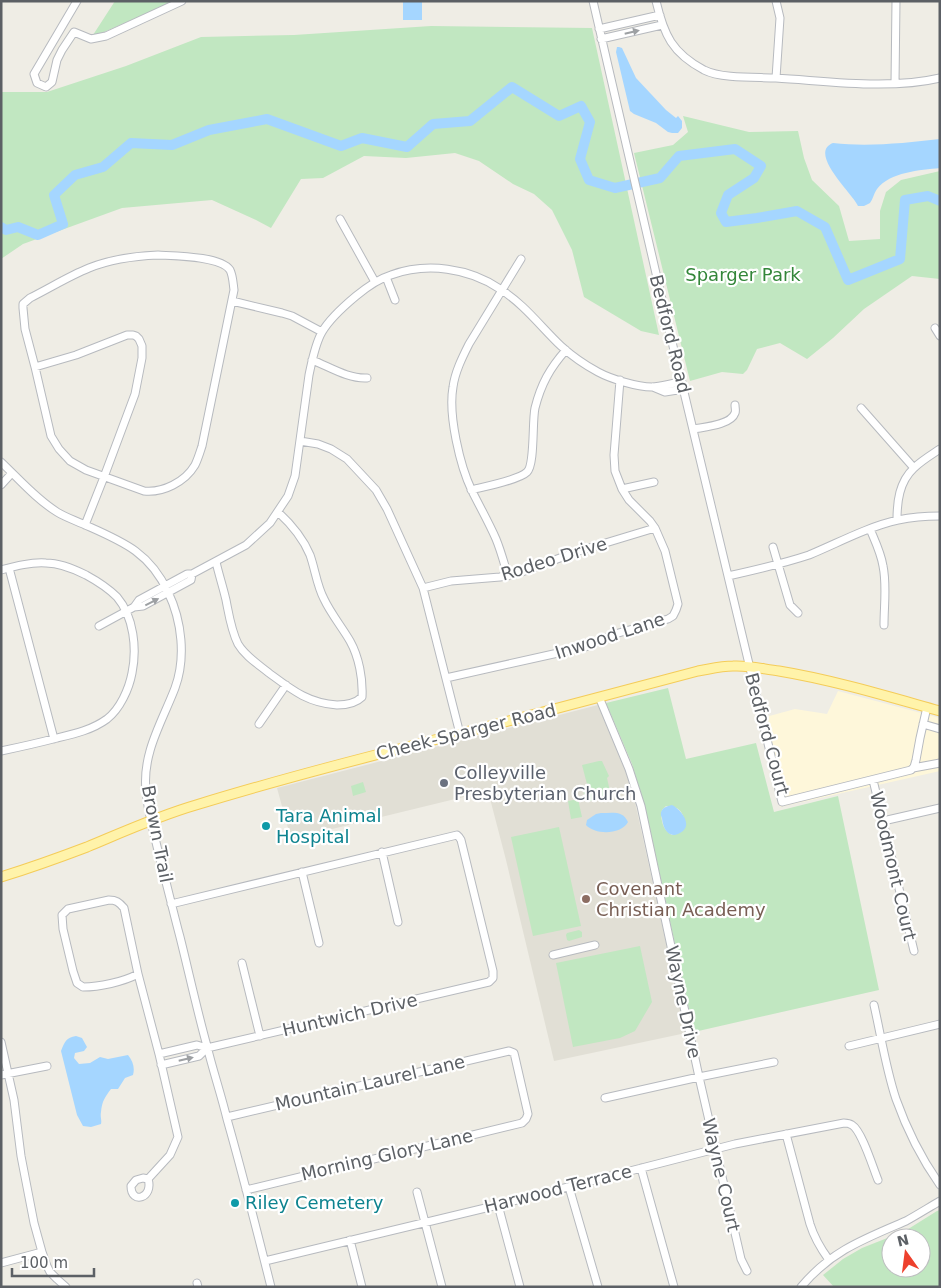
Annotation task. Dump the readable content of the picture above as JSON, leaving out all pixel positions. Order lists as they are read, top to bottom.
{
  "streets": {
    "main road": ["Cheek-Sparger Road"],
    "street": [
      "Bedford Road",
      "Rodeo Drive",
      "Inwood Lane",
      "Bedford Court",
      "Brown Trail",
      "Woodmont Court",
      "Wayne Drive",
      "Huntwich Drive",
      "Mountain Laurel Lane",
      "Morning Glory Lane",
      "Wayne Court",
      "Harwood Terrace"
    ]
  },
  "crossings": [
    ["Bedford Road", "Cheek-Sparger Road"],
    ["Bedford Road", "Bedford Court"],
    ["Rodeo Drive", "Inwood Lane"],
    ["Cheek-Sparger Road", "Bedford Court"],
    ["Cheek-Sparger Road", "Brown Trail"],
    ["Cheek-Sparger Road", "Wayne Drive"],
    ["Bedford Court", "Woodmont Court"],
    ["Brown Trail", "Huntwich Drive"],
    ["Brown Trail", "Mountain Laurel Lane"],
    ["Brown Trail", "Morning Glory Lane"],
    ["Brown Trail", "Harwood Terrace"],
    ["Wayne Drive", "Wayne Court"],
    ["Mountain Laurel Lane", "Morning Glory Lane"],
    ["Wayne Court", "Harwood Terrace"]
  ],
  "parks": ["Sparger Park"],
  "places": [
    "Colleyville Presbyterian Church",
    "Tara Animal Hospital",
    "Covenant Christian Academy",
    "Riley Cemetery"
  ],
  "scale_bar": "100 m",
  "north": "top"
}
